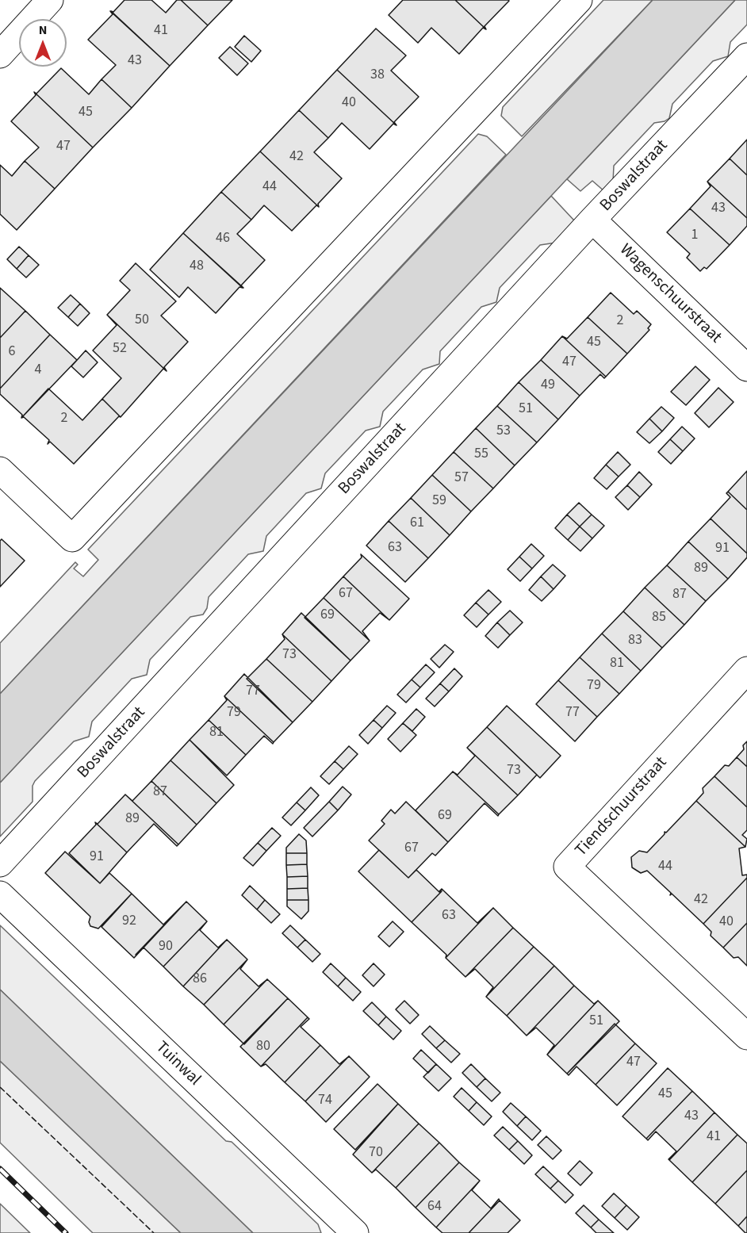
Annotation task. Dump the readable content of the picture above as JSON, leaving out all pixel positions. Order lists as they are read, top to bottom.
{
  "streets": {
    "street": [
      "Boswalstraat",
      "Wagenschuurstraat",
      "Tiendschuurstraat",
      "Tuinwal"
    ]
  },
  "crossings": [
    ["Boswalstraat", "Wagenschuurstraat"]
  ],
  "house_numbers": [
    "41",
    "43",
    "38",
    "40",
    "45",
    "47",
    "42",
    "44",
    "43",
    "1",
    "46",
    "48",
    "50",
    "2",
    "45",
    "52",
    "6",
    "47",
    "4",
    "49",
    "51",
    "2",
    "53",
    "55",
    "57",
    "59",
    "61",
    "63",
    "91",
    "89",
    "67",
    "87",
    "69",
    "85",
    "83",
    "73",
    "81",
    "79",
    "77",
    "79",
    "77",
    "81",
    "73",
    "87",
    "69",
    "89",
    "67",
    "91",
    "44",
    "42",
    "63",
    "92",
    "40",
    "90",
    "86",
    "51",
    "80",
    "47",
    "45",
    "74",
    "43",
    "41",
    "70",
    "64"
  ],
  "north": "top"
}
